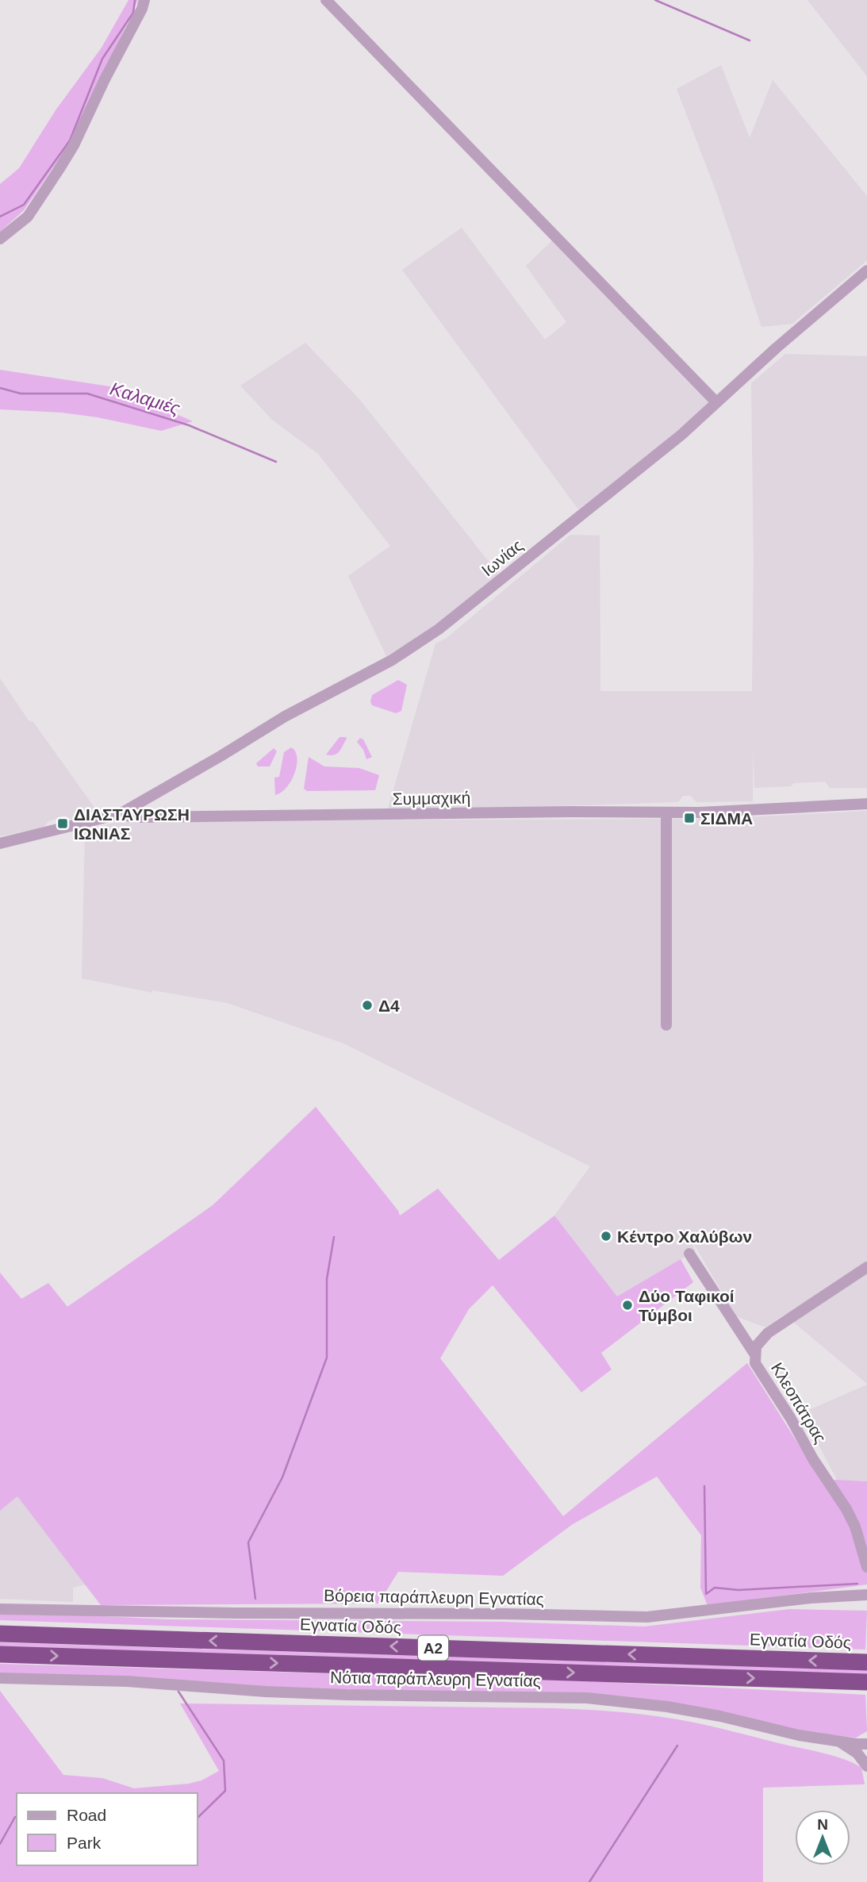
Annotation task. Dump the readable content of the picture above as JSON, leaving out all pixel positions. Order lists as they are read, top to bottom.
{
  "streets": {
    "highway": ["Εγνατία Οδός", "Α2"],
    "street": [
      "Ιωνίας",
      "Συμμαχική",
      "Κλεοπάτρας",
      "Βόρεια παράπλευρη Εγνατίας",
      "Νότια παράπλευρη Εγνατίας"
    ]
  },
  "crossings": [
    ["Ιωνίας", "Συμμαχική"]
  ],
  "water": ["Καλαμιές"],
  "places": {
    "transit": ["ΣΙΔΜΑ", "ΔΙΑΣΤΑΥΡΩΣΗ ΙΩΝΙΑΣ"],
    "other": ["Δ4", "Κέντρο Χαλύβων", "Δύο Ταφικοί Τύμβοι"]
  },
  "legend": ["Road", "Park"],
  "north": "top"
}
